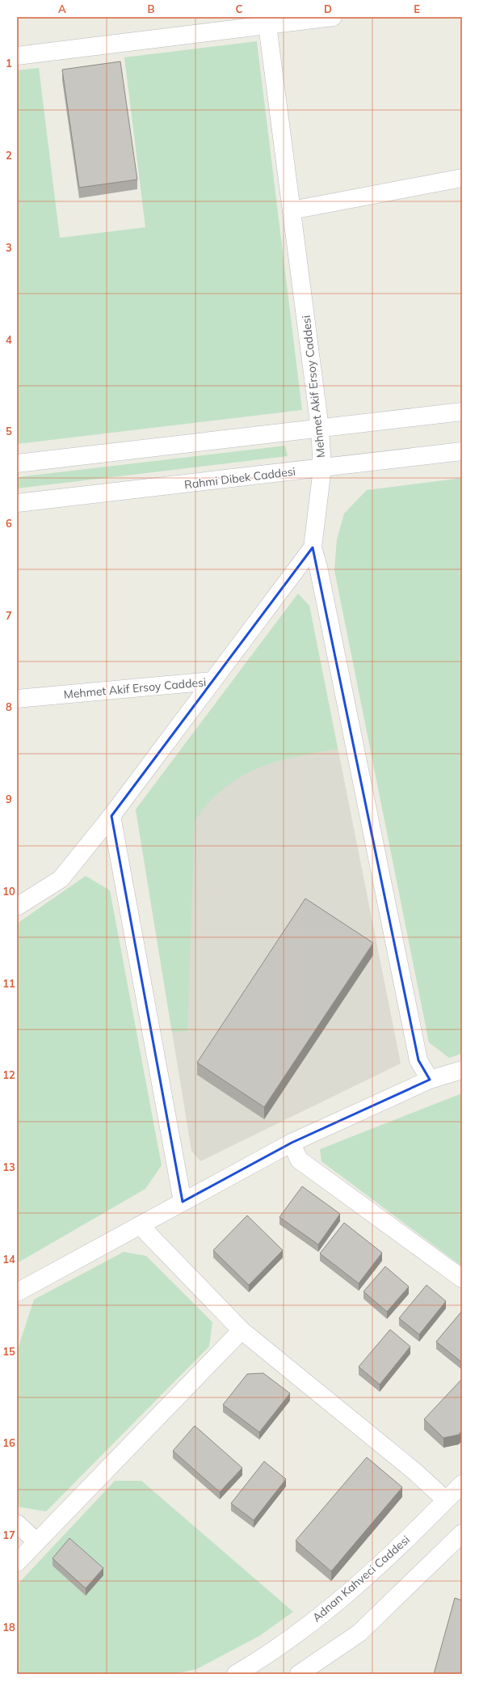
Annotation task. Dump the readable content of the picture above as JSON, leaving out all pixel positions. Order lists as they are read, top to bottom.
{
  "streets": {
    "street": ["Mehmet Akif Ersoy Caddesi", "Rahmi Dibek Caddesi", "Adnan Kahveci Caddesi"]
  },
  "crossings": [
    ["Mehmet Akif Ersoy Caddesi", "Rahmi Dibek Caddesi"]
  ],
  "grid": {
    "columns": [
      "A",
      "B",
      "C",
      "D",
      "E"
    ],
    "rows": [
      "1",
      "2",
      "3",
      "4",
      "5",
      "6",
      "7",
      "8",
      "9",
      "10",
      "11",
      "12",
      "13",
      "14",
      "15",
      "16",
      "17",
      "18"
    ]
  }
}
